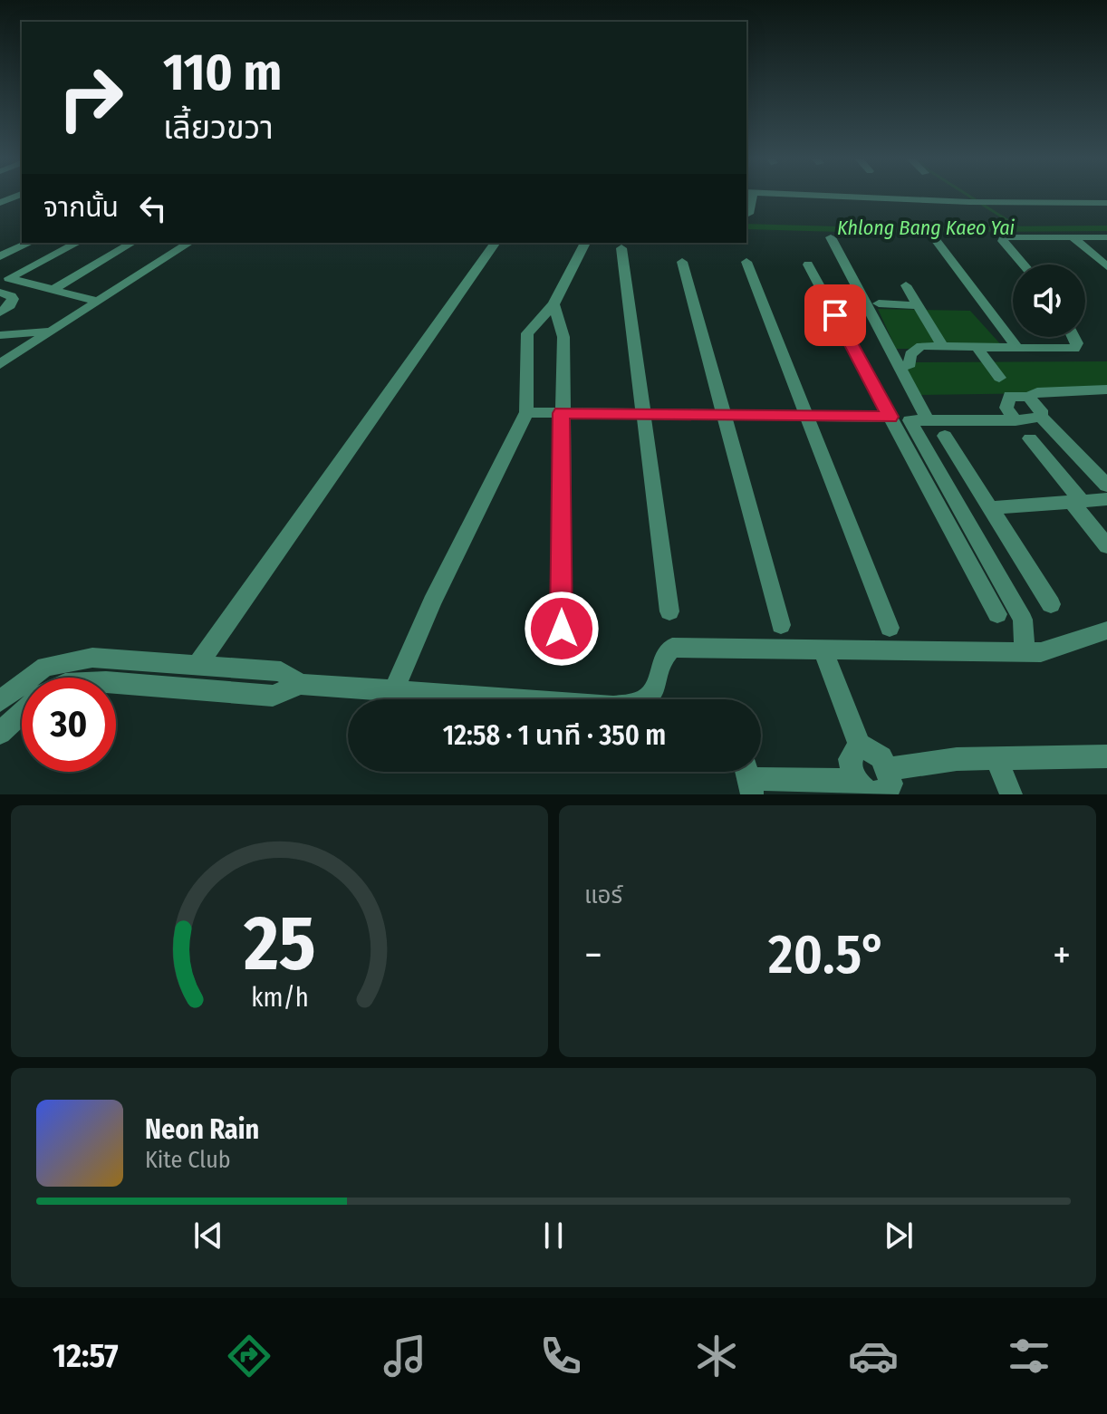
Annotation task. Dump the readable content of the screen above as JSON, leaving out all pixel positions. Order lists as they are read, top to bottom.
{
  "water": ["Khlong Bang Kaeo Yai"],
  "page": {
    "turn": ["110 m", "เลี้ยวขวา"],
    "then": "จากนั้น",
    "limit": "30",
    "trip": "12:58 · 1 นาที · 350 m",
    "tile": "แอร์",
    "heat": ["−", "20.5°", "+"],
    "song": ["Neon Rain", "Kite Club"],
    "tabs": "12:57",
    "gauge": ["25", "km/h"]
  }
}
